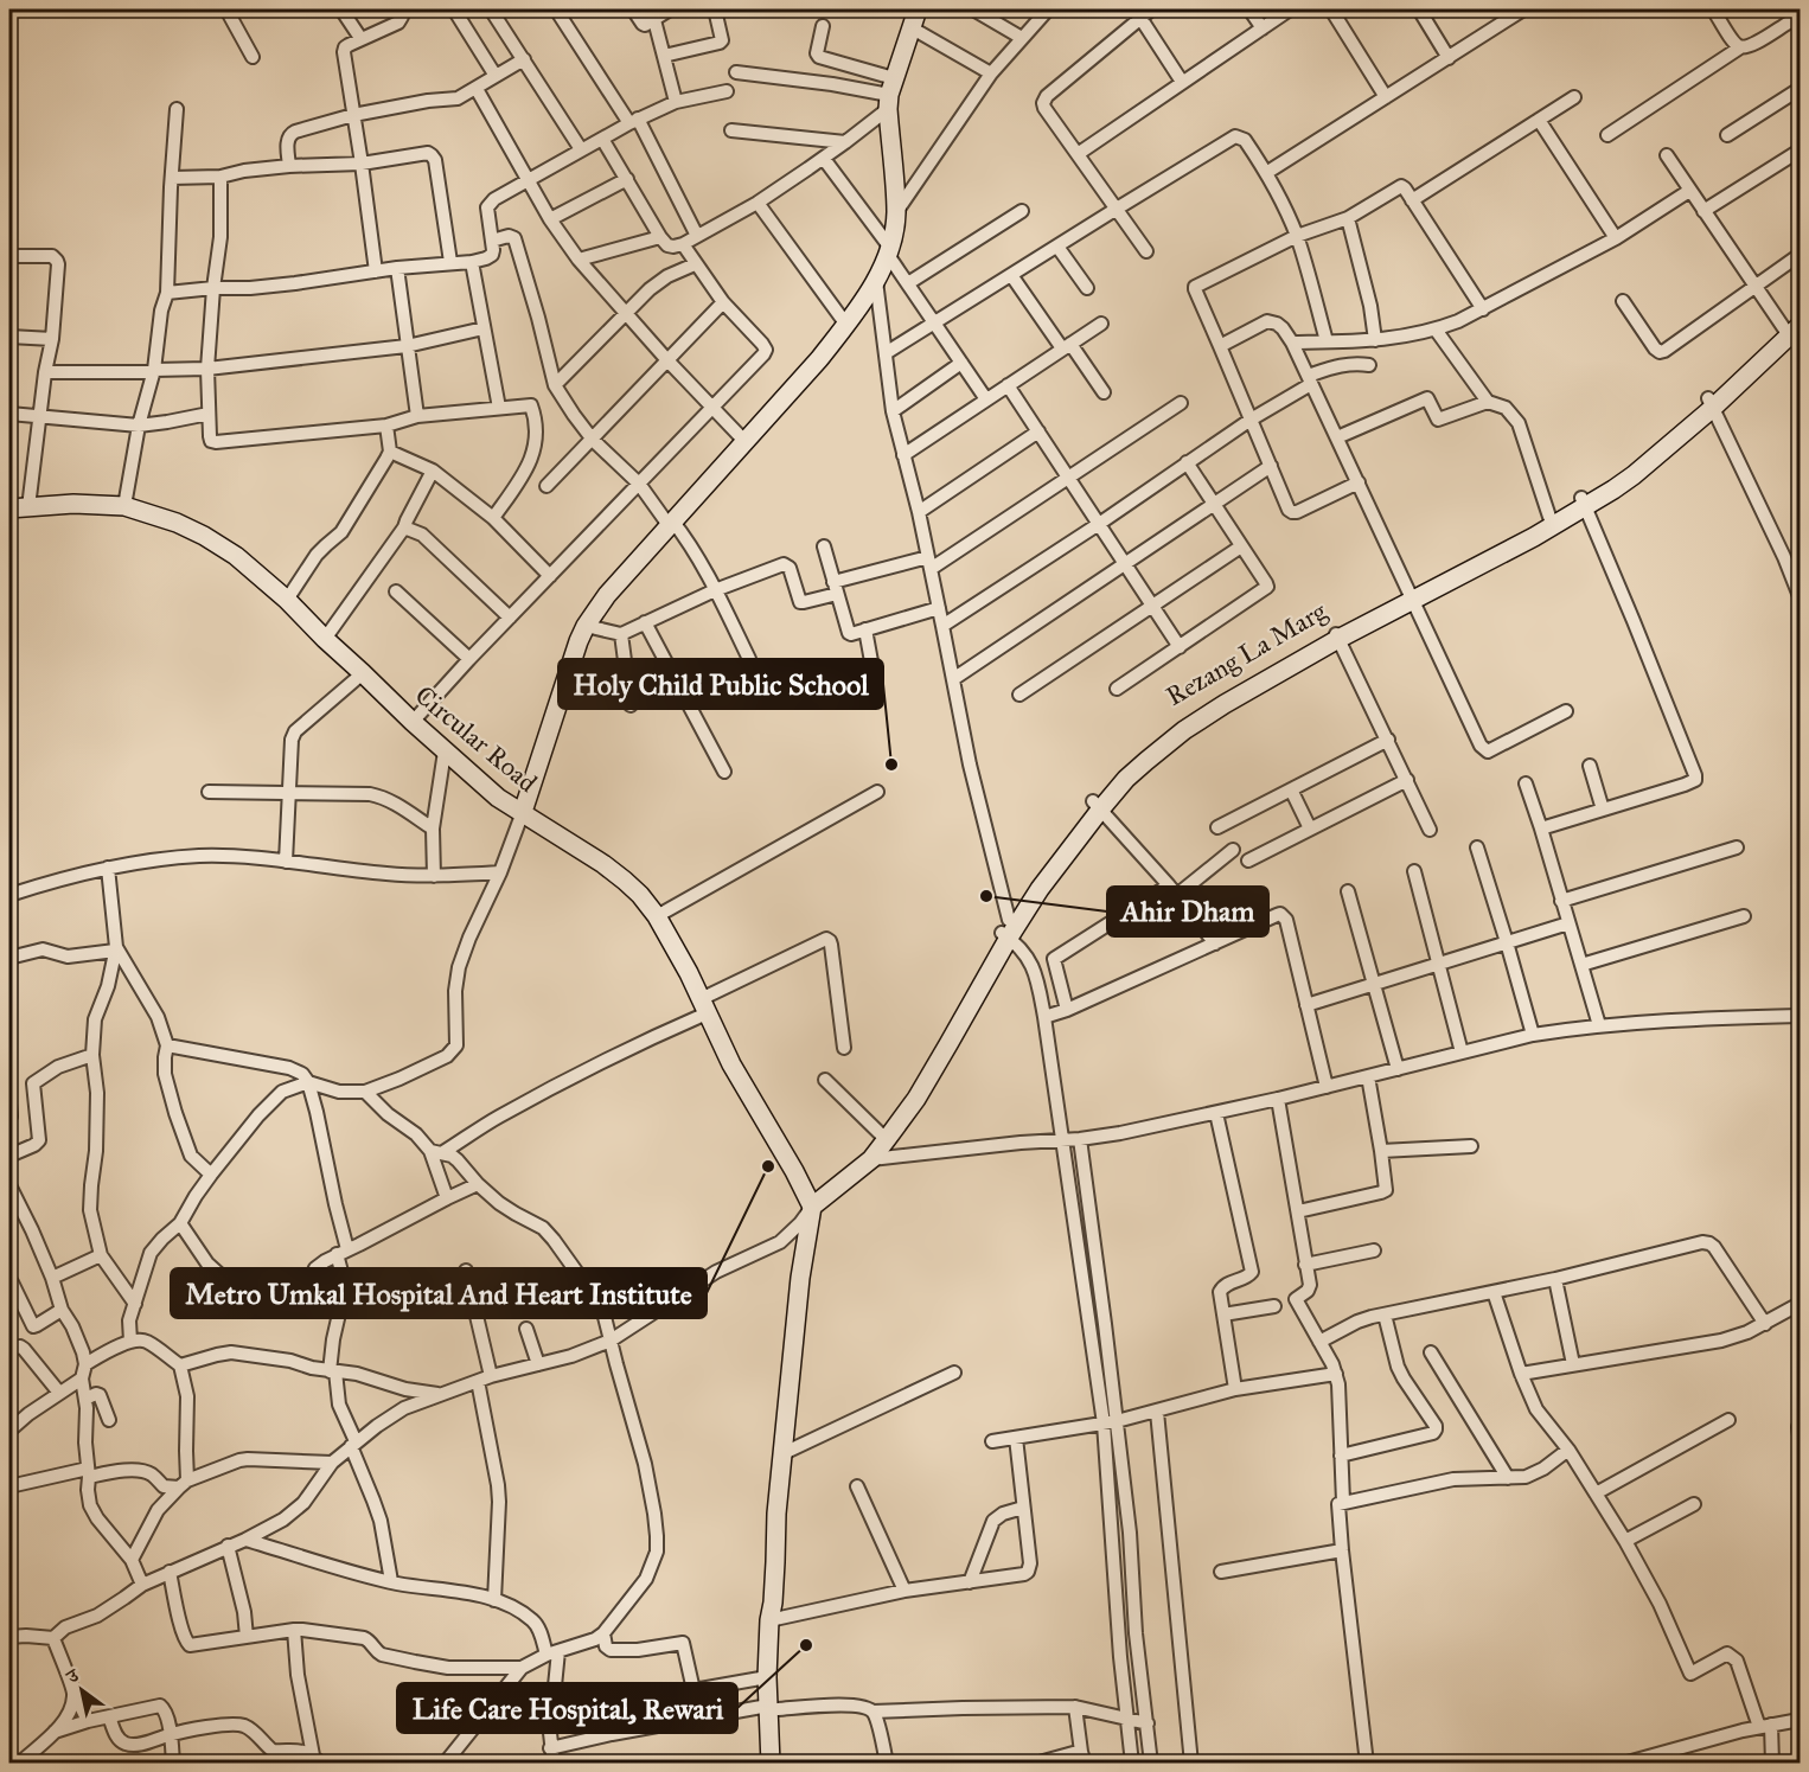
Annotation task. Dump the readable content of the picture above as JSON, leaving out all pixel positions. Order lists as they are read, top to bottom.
{
  "streets": {
    "main road": ["Rezang La Marg", "Circular Road"]
  },
  "crossings": [
    ["Rezang La Marg", "Circular Road"]
  ],
  "places": [
    "Holy Child Public School",
    "Ahir Dham",
    "Metro Umkal Hospital And Heart Institute",
    "Life Care Hospital, Rewari"
  ],
  "north": "top left"
}
